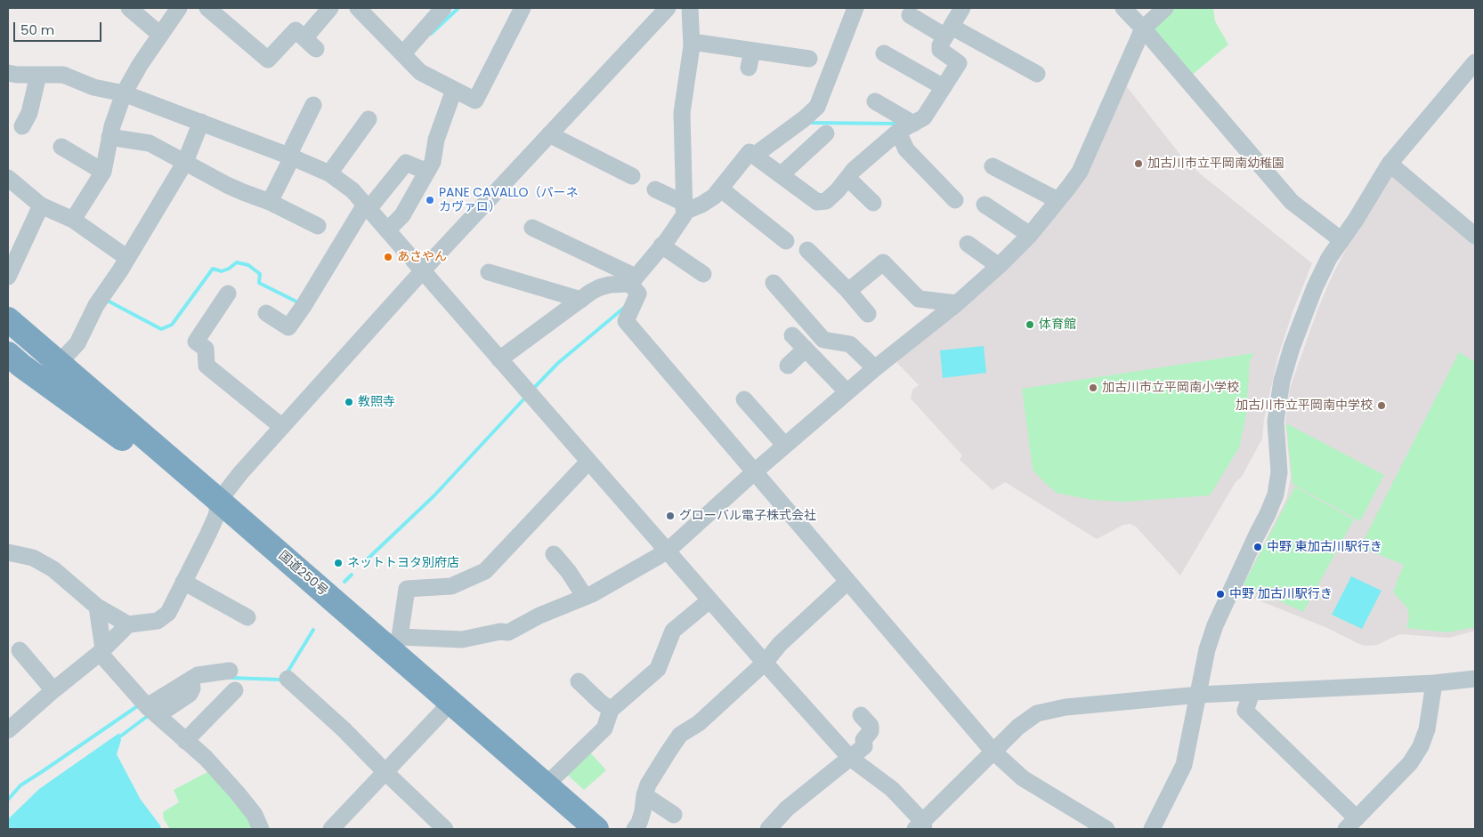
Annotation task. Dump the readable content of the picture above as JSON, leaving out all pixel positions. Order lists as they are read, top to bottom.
{
  "streets": {
    "highway": ["国道250号"]
  },
  "places": [
    "加古川市立平岡南幼稚園",
    "PANE CAVALLO（パーネ カヴァロ）",
    "あさやん",
    "体育館",
    "加古川市立平岡南小学校",
    "教照寺",
    "加古川市立平岡南中学校",
    "グローバル電子株式会社",
    "中野 東加古川駅行き",
    "ネットトヨタ別府店",
    "中野 加古川駅行き"
  ],
  "scale_bar": "50 m"
}
